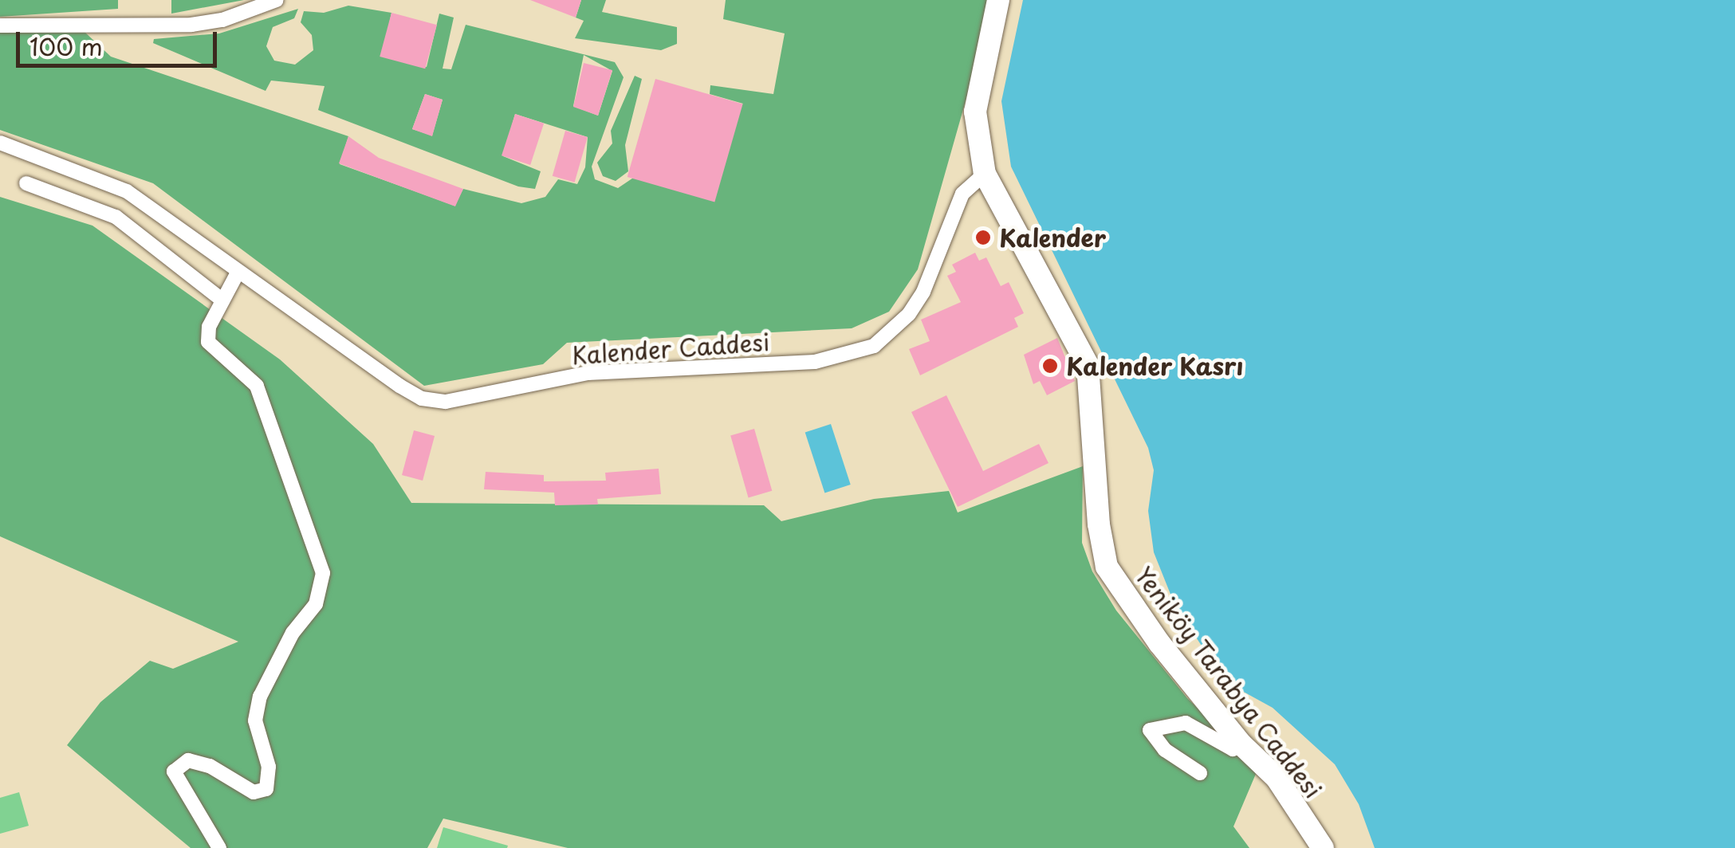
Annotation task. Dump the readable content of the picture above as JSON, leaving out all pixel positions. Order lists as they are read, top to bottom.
{
  "streets": {
    "main road": ["Yeniköy Tarabya Caddesi"],
    "street": ["Kalender Caddesi"]
  },
  "crossings": [
    ["Kalender Caddesi", "Yeniköy Tarabya Caddesi"]
  ],
  "places": ["Kalender", "Kalender Kasrı"],
  "scale_bar": "100 m"
}
